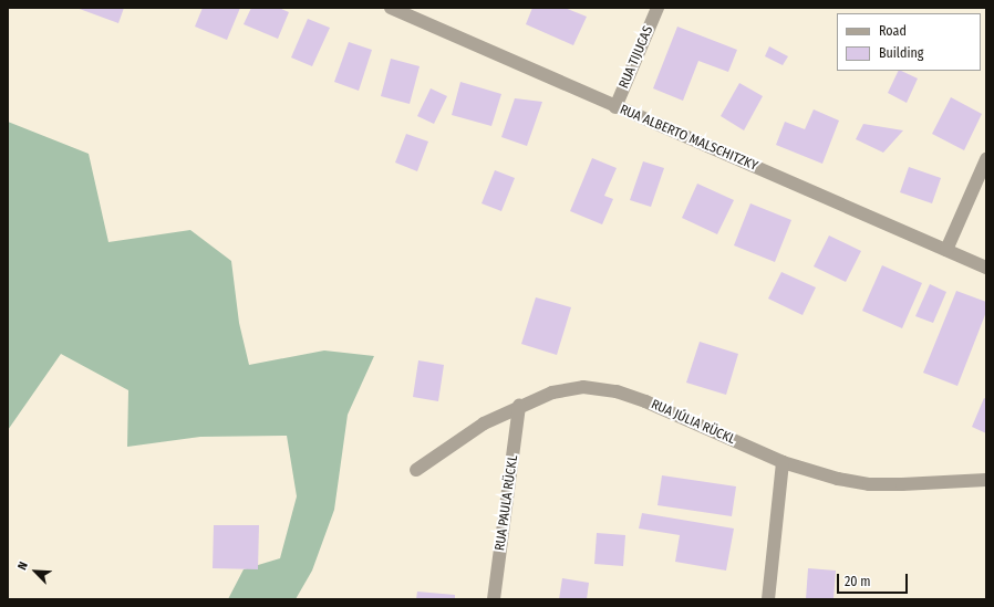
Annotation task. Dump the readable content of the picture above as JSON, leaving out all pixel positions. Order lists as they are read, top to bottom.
{
  "streets": {
    "street": [
      "RUA TIJUCAS",
      "RUA ALBERTO MALSCHITZKY",
      "RUA JÚLIA RÜCKL",
      "RUA PAULA RÜCKL"
    ]
  },
  "crossings": [
    ["RUA TIJUCAS", "RUA ALBERTO MALSCHITZKY"],
    ["RUA JÚLIA RÜCKL", "RUA PAULA RÜCKL"]
  ],
  "legend": ["Road", "Building"],
  "scale_bar": "20 m",
  "north": "top left"
}
